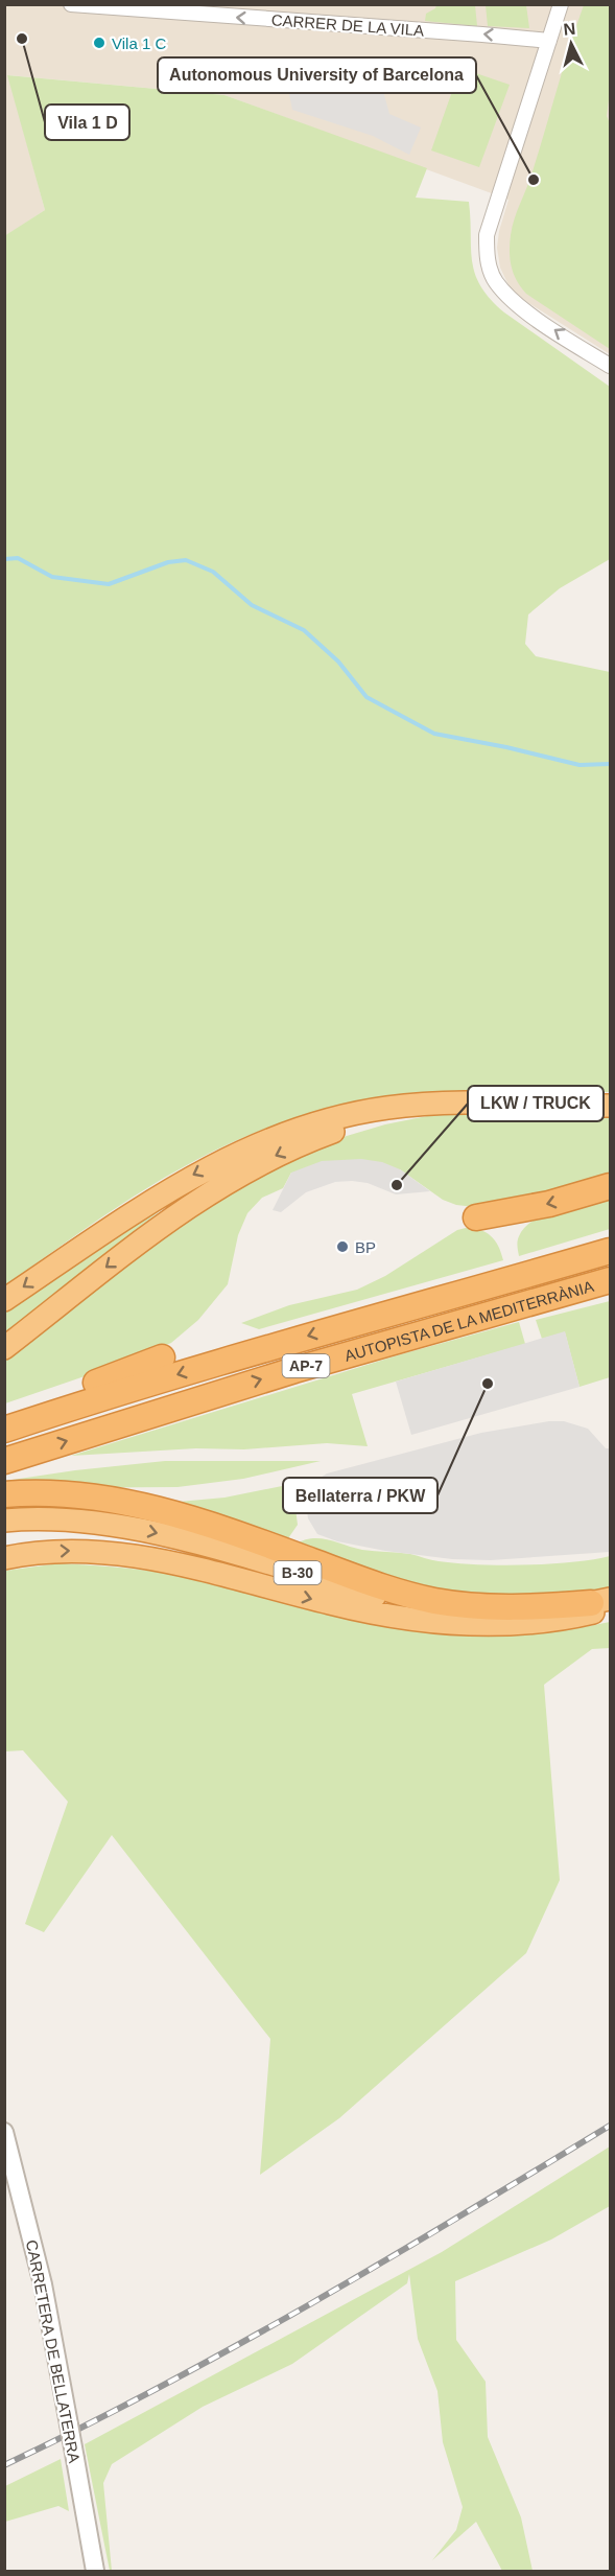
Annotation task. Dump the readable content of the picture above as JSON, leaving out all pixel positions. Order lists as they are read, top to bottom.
{
  "streets": {
    "highway": ["AUTOPISTA DE LA MEDITERRÀNIA", "AP-7", "B-30"],
    "street": ["CARRER DE LA VILA", "CARRETERA DE BELLATERRA"]
  },
  "one_way": ["CARRER DE LA VILA"],
  "places": [
    "Vila 1 D",
    "Vila 1 C",
    "Autonomous University of Barcelona",
    "LKW / TRUCK",
    "BP",
    "Bellaterra / PKW"
  ],
  "north": "top"
}
